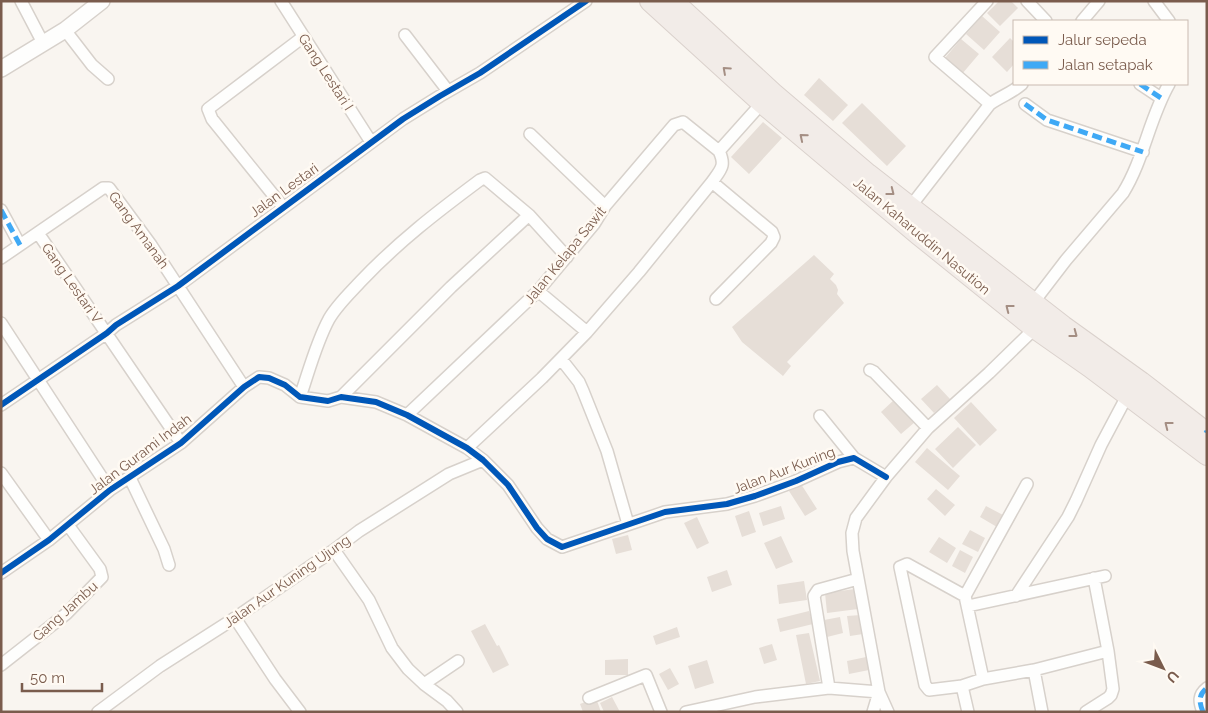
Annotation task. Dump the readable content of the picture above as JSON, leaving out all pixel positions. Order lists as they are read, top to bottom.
{
  "streets": {
    "highway": ["Jalan Kaharuddin Nasution"],
    "street": [
      "Gang Lestari I",
      "Jalan Lestari",
      "Gang Amanah",
      "Jalan Kelapa Sawit",
      "Gang Lestari V",
      "Jalan Gurami Indah",
      "Jalan Aur Kuning",
      "Jalan Aur Kuning Ujung",
      "Gang Jambu"
    ]
  },
  "crossings": [
    ["Gang Lestari I", "Jalan Lestari"],
    ["Jalan Lestari", "Gang Amanah"],
    ["Jalan Lestari", "Gang Lestari V"],
    ["Gang Amanah", "Gang Lestari V"],
    ["Gang Lestari V", "Jalan Gurami Indah"],
    ["Jalan Gurami Indah", "Gang Jambu"],
    ["Jalan Aur Kuning", "Jalan Aur Kuning Ujung"]
  ],
  "legend": ["Jalur sepeda", "Jalan setapak"],
  "scale_bar": "50 m",
  "north": "bottom right"
}
